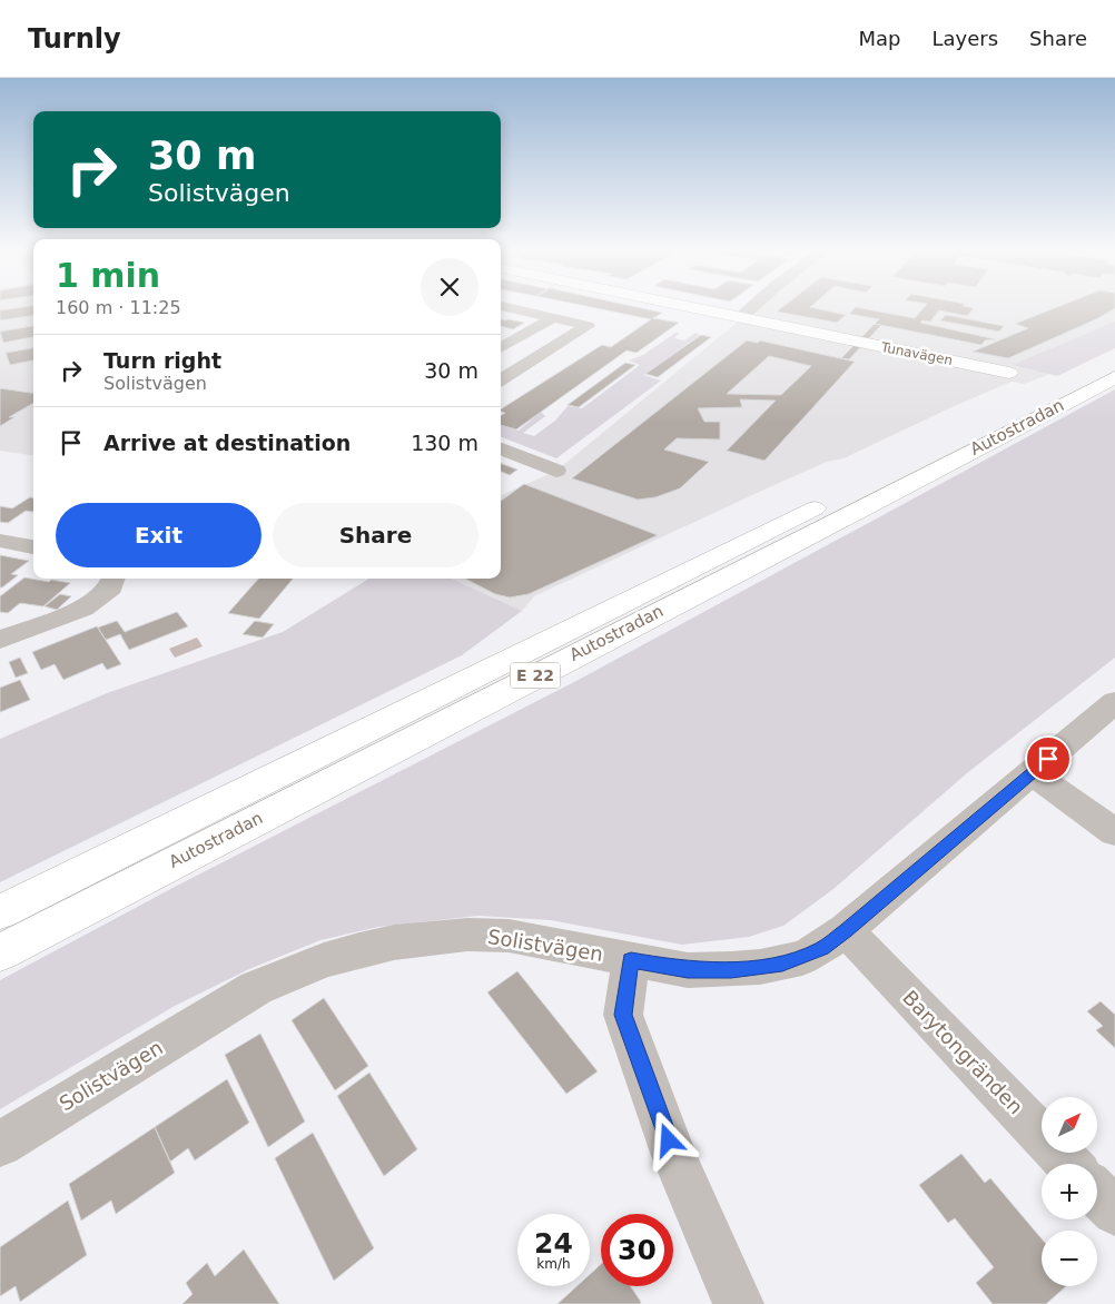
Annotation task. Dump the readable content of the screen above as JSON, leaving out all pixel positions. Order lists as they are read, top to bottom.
{
  "streets": {
    "main road": ["Tunavägen", "Autostradan", "E 22"],
    "street": ["Solistvägen", "Barytongränden"]
  },
  "crossings": [
    ["Solistvägen", "Barytongränden"]
  ],
  "north": "top right",
  "page": {
    "header": "Turnly",
    "nav": ["Map", "Layers", "Share"],
    "turn": ["30 m", "Solistvägen"],
    "heading": ["1 min", "160 m · 11:25"],
    "list": [
      {
        "name": "Turn right",
        "note": "Solistvägen",
        "value": "30 m"
      },
      {
        "name": "Arrive at destination",
        "value": "130 m"
      }
    ],
    "buttons": ["Exit", "Share"],
    "map_buttons": ["+", "−"],
    "speed": "24 km/h",
    "limit": "30"
  }
}
